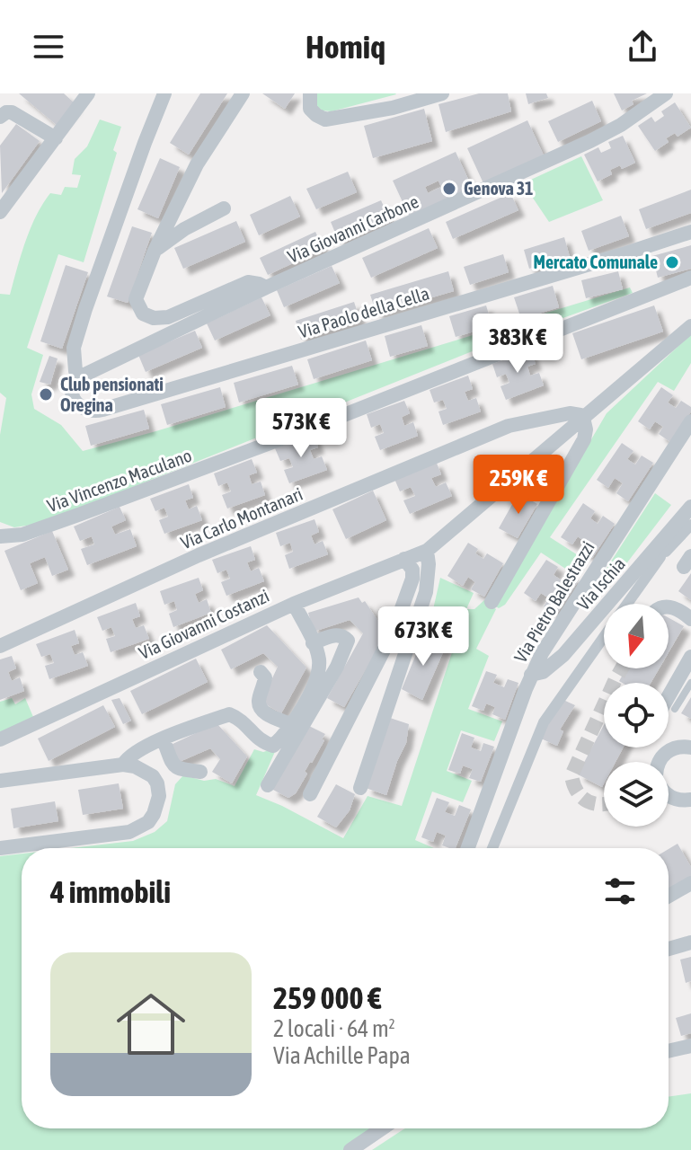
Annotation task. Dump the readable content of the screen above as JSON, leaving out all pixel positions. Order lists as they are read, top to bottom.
{
  "streets": {
    "street": [
      "Via Giovanni Carbone",
      "Via Paolo della Cella",
      "Via Vincenzo Maculano",
      "Via Carlo Montanari",
      "Via Ischia",
      "Via Pietro Balestrazzi",
      "Via Giovanni Costanzi"
    ]
  },
  "crossings": [
    ["Via Giovanni Carbone", "Via Paolo della Cella"],
    ["Via Ischia", "Via Pietro Balestrazzi"]
  ],
  "places": ["Genova 31", "Mercato Comunale", "Club pensionati Oregina"],
  "north": "bottom",
  "page": {
    "header": "Homiq",
    "price": [
      "383K €",
      "573K €",
      "259K €",
      "673K €"
    ],
    "heading": "4 immobili",
    "list": [
      {
        "name": "259 000 €",
        "note": "2 locali · 64 m² · Via Achille Papa"
      }
    ]
  }
}
